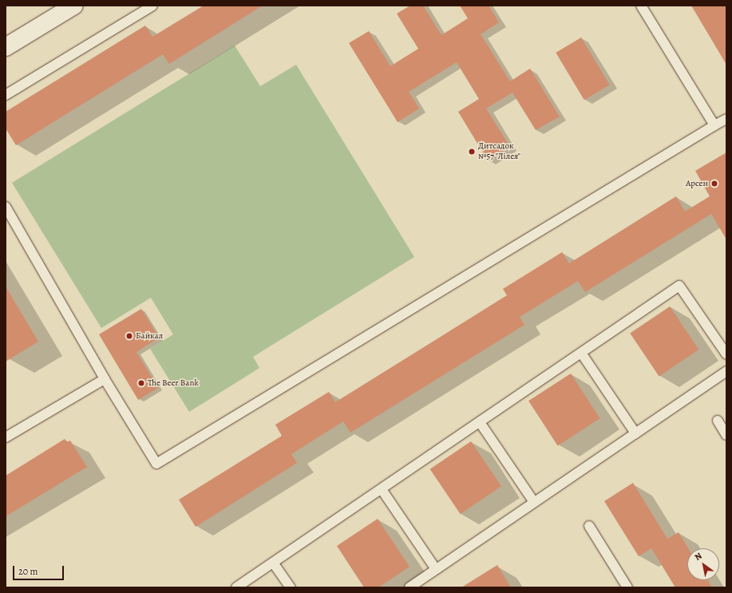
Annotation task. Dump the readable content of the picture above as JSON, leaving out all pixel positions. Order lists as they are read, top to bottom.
{
  "places": [
    "Дитсадок №57 \"Лілея\"",
    "Арсен",
    "Байкал",
    "The Beer Bank"
  ],
  "scale_bar": "20 m",
  "north": "top left"
}
